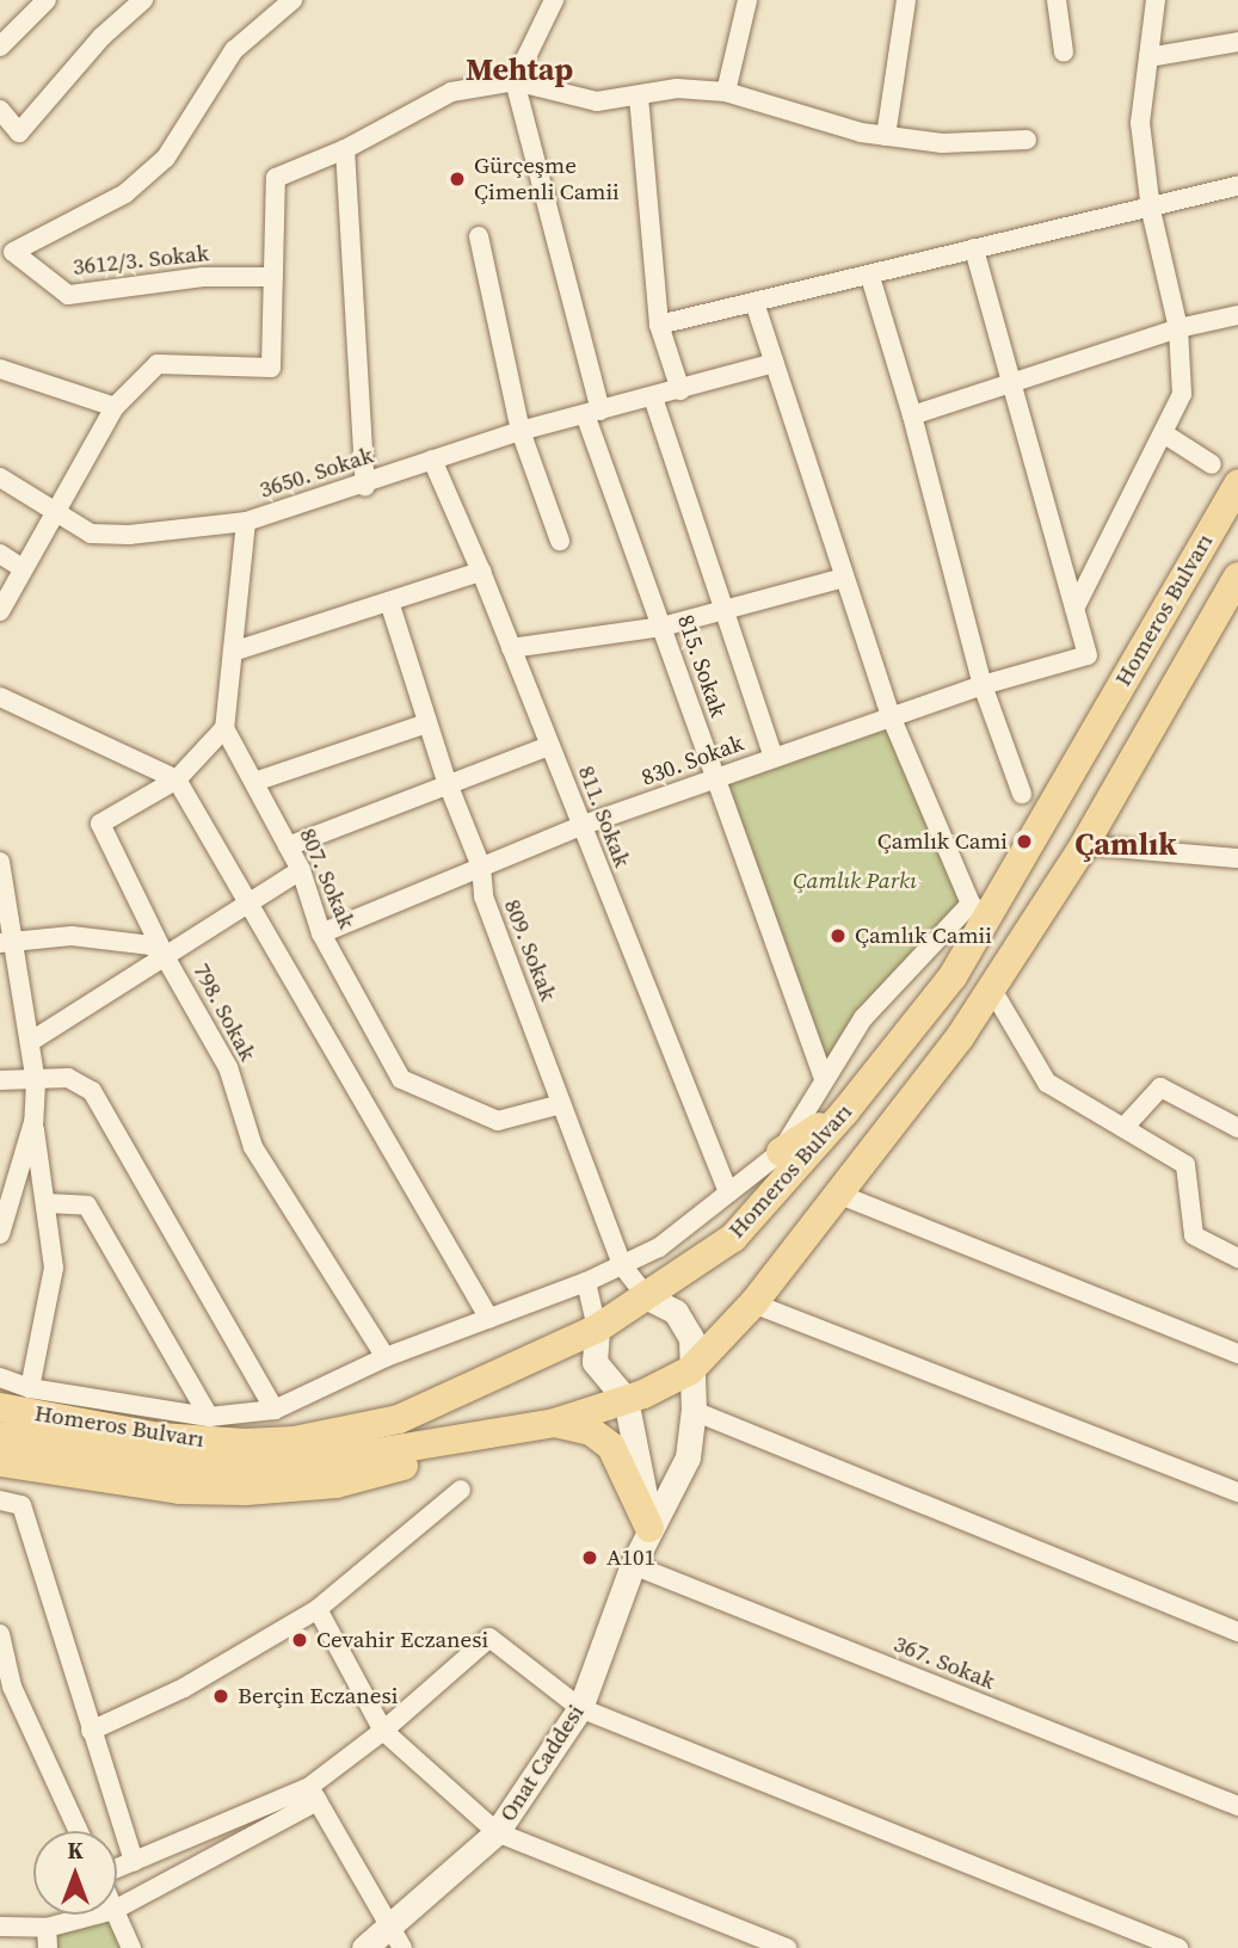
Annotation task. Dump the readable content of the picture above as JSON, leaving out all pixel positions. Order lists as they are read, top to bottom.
{
  "streets": {
    "main road": ["Homeros Bulvarı", "Onat Caddesi"],
    "street": [
      "3612/3. Sokak",
      "3650. Sokak",
      "815. Sokak",
      "830. Sokak",
      "811. Sokak",
      "807. Sokak",
      "809. Sokak",
      "798. Sokak",
      "367. Sokak"
    ]
  },
  "crossings": [
    ["3650. Sokak", "815. Sokak"],
    ["3650. Sokak", "811. Sokak"],
    ["Homeros Bulvarı", "809. Sokak"],
    ["Homeros Bulvarı", "Onat Caddesi"],
    ["815. Sokak", "830. Sokak"],
    ["830. Sokak", "811. Sokak"],
    ["830. Sokak", "807. Sokak"],
    ["830. Sokak", "809. Sokak"],
    ["807. Sokak", "809. Sokak"],
    ["807. Sokak", "798. Sokak"],
    ["809. Sokak", "Onat Caddesi"],
    ["367. Sokak", "Onat Caddesi"]
  ],
  "districts": ["Mehtap", "Çamlık"],
  "parks": ["Çamlık Parkı"],
  "places": [
    "Gürçeşme Çimenli Camii",
    "Çamlık Cami",
    "Çamlık Camii",
    "A101",
    "Cevahir Eczanesi",
    "Berçin Eczanesi"
  ],
  "north": "top"
}
